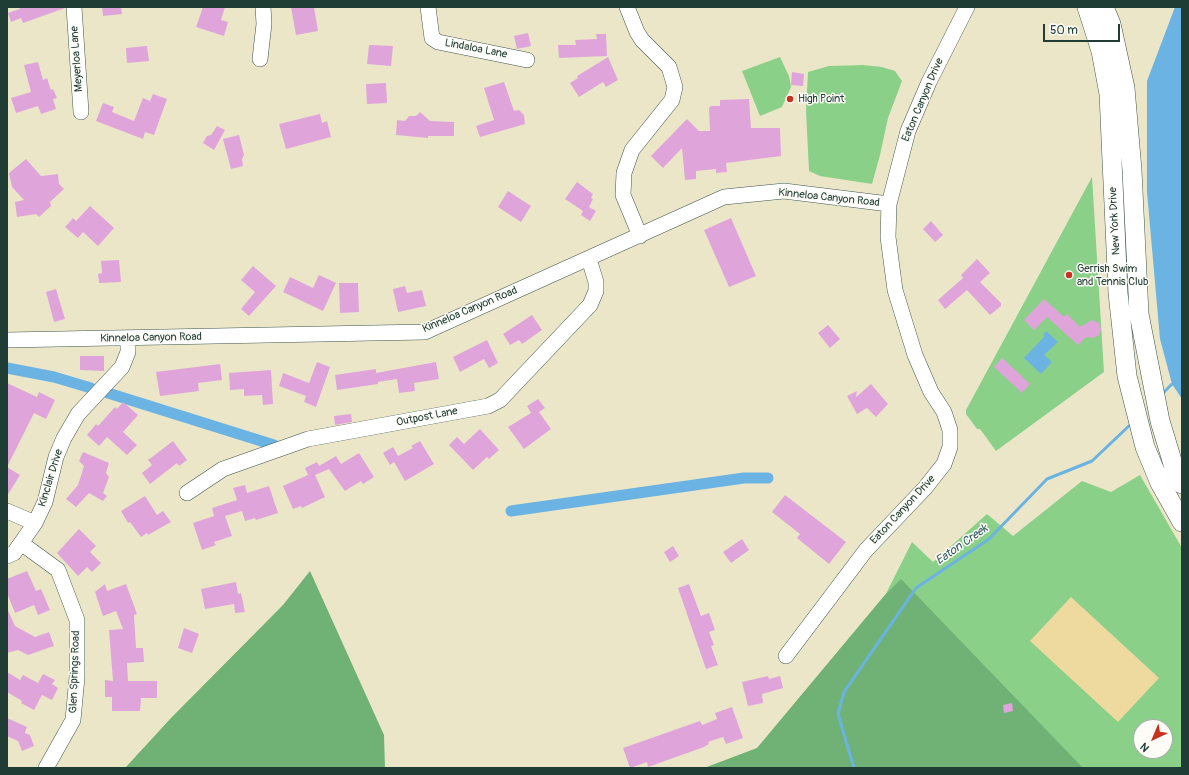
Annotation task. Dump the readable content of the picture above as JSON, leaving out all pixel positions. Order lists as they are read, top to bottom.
{
  "streets": {
    "main road": ["New York Drive"],
    "street": [
      "Lindaloa Lane",
      "Meyerloa Lane",
      "Eaton Canyon Drive",
      "Kinneloa Canyon Road",
      "Outpost Lane",
      "Kinclair Drive",
      "Glen Springs Road"
    ]
  },
  "crossings": [
    ["Eaton Canyon Drive", "Kinneloa Canyon Road"],
    ["Kinneloa Canyon Road", "Outpost Lane"],
    ["Kinneloa Canyon Road", "Kinclair Drive"],
    ["Kinclair Drive", "Glen Springs Road"]
  ],
  "water": ["Eaton Creek"],
  "places": ["High Point", "Gerrish Swim and Tennis Club"],
  "scale_bar": "50 m",
  "north": "bottom left"
}
